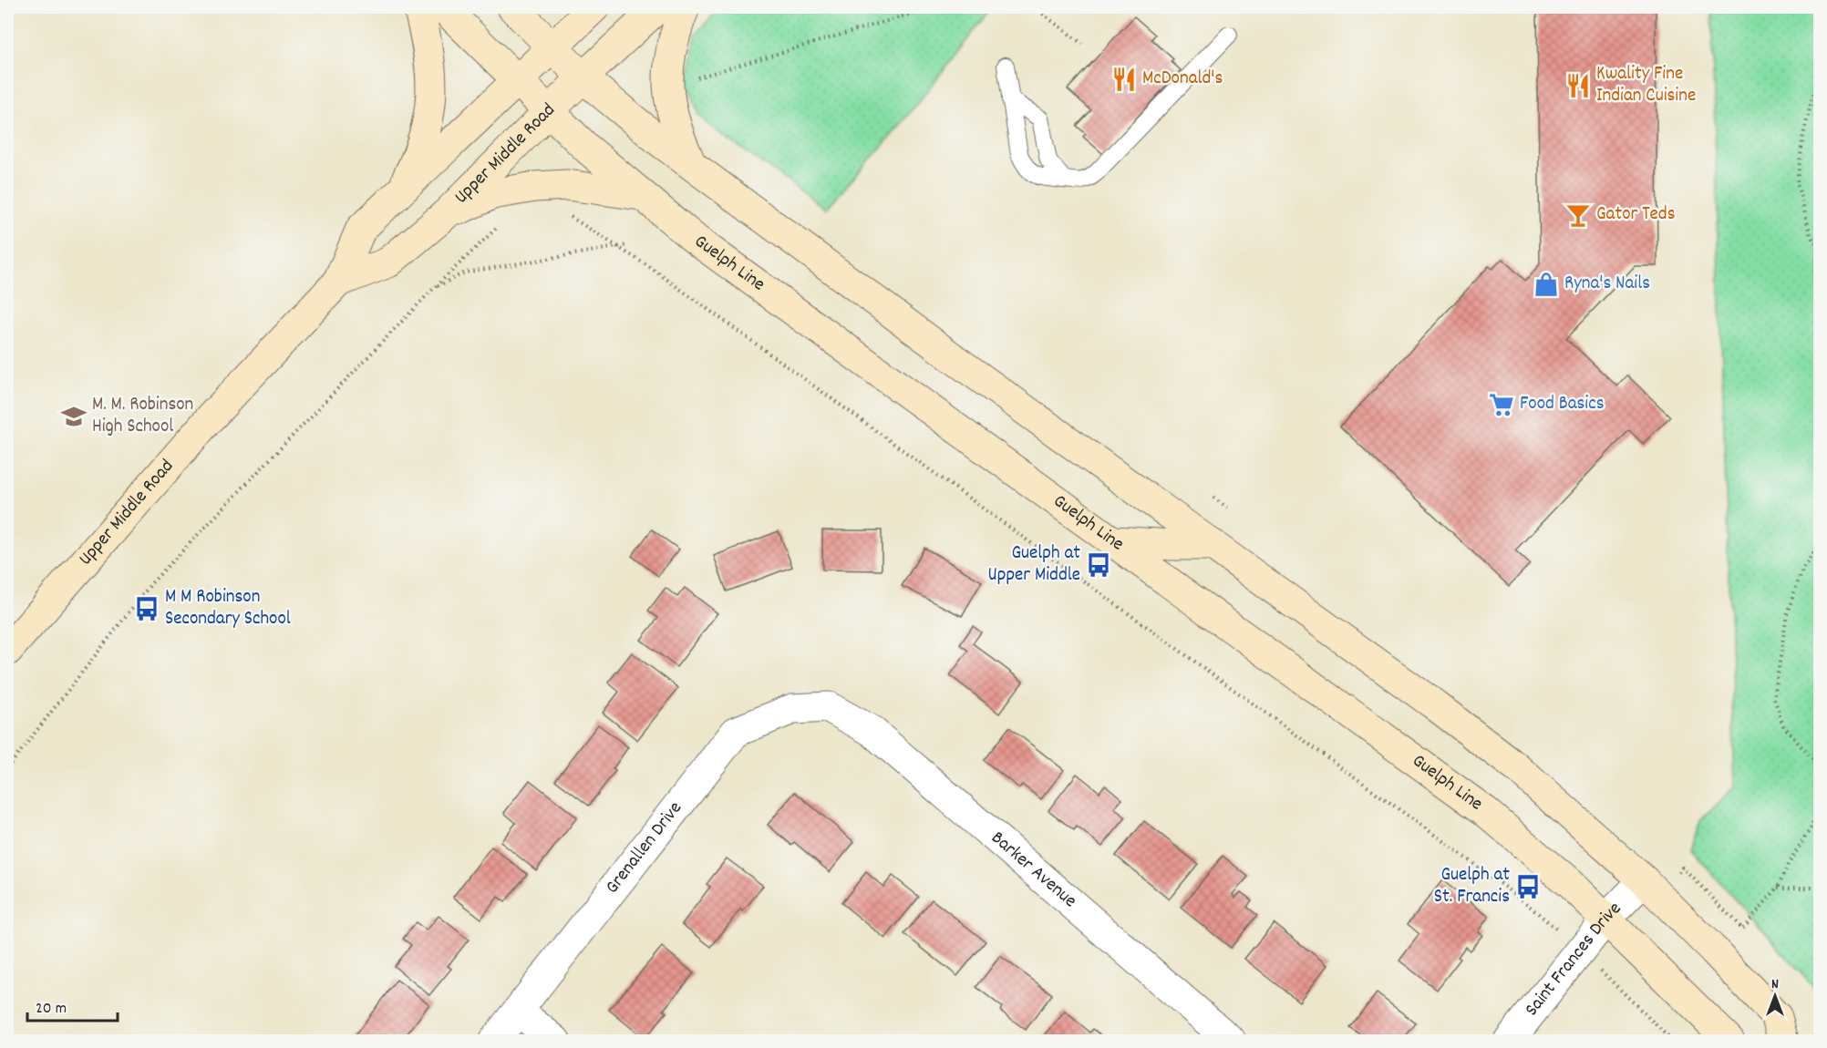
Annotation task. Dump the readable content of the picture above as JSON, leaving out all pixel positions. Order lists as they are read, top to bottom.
{
  "streets": {
    "main road": ["Upper Middle Road", "Guelph Line"],
    "street": ["Grenallen Drive", "Barker Avenue", "Saint Frances Drive"]
  },
  "crossings": [
    ["Upper Middle Road", "Guelph Line"],
    ["Guelph Line", "Saint Frances Drive"],
    ["Grenallen Drive", "Barker Avenue"]
  ],
  "places": {
    "restaurant": ["McDonald's", "Kwality Fine Indian Cuisine"],
    "bar": ["Gator Teds"],
    "shop": ["Ryna's Nails"],
    "supermarket": ["Food Basics"],
    "school or university": ["M. M. Robinson High School"],
    "bus stop": ["Guelph at Upper Middle", "M M Robinson Secondary School", "Guelph at St. Francis"]
  },
  "scale_bar": "20 m",
  "north": "top"
}
